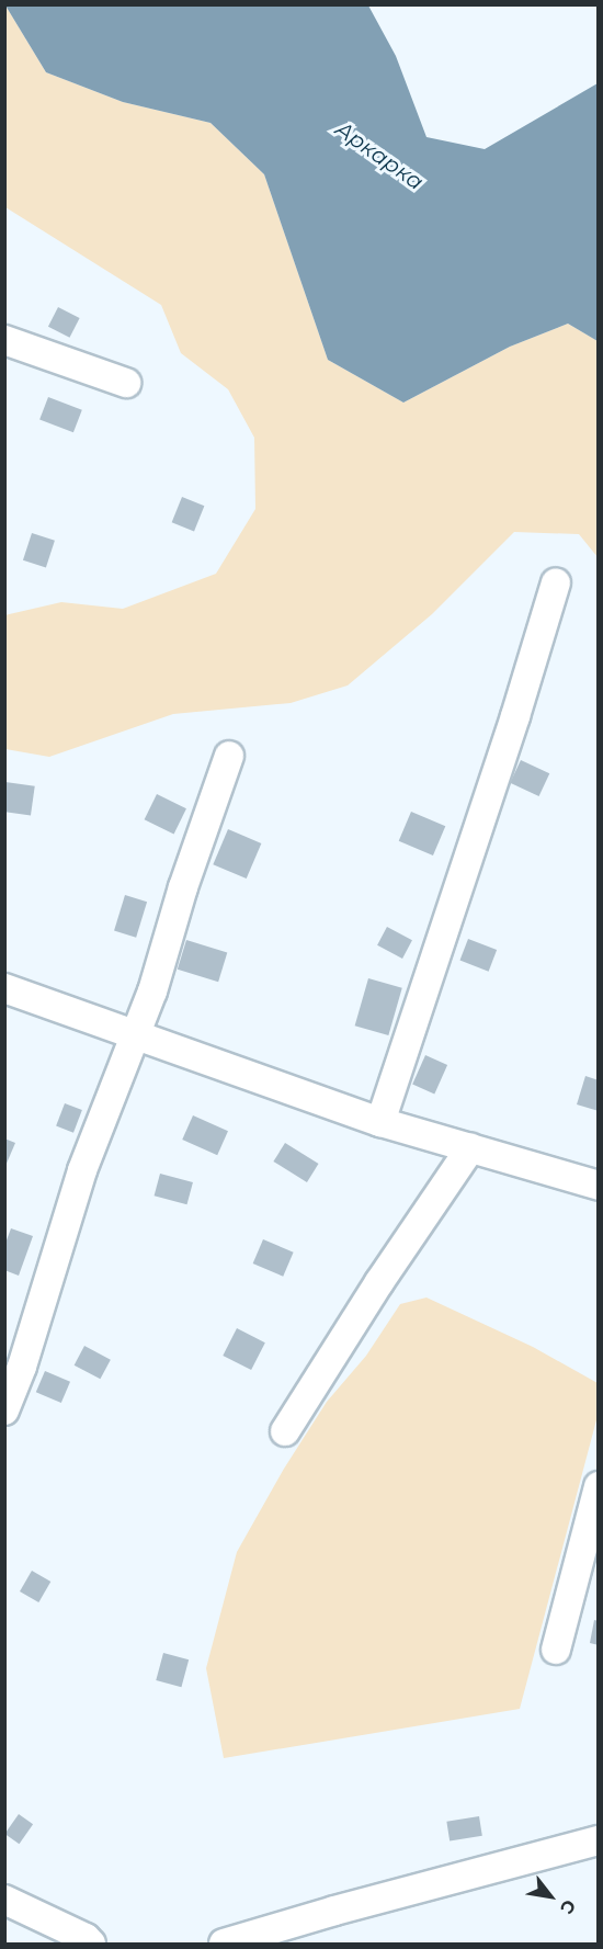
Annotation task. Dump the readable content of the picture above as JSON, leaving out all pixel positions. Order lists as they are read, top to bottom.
{
  "water": ["Аркарка"],
  "north": "bottom right"
}
